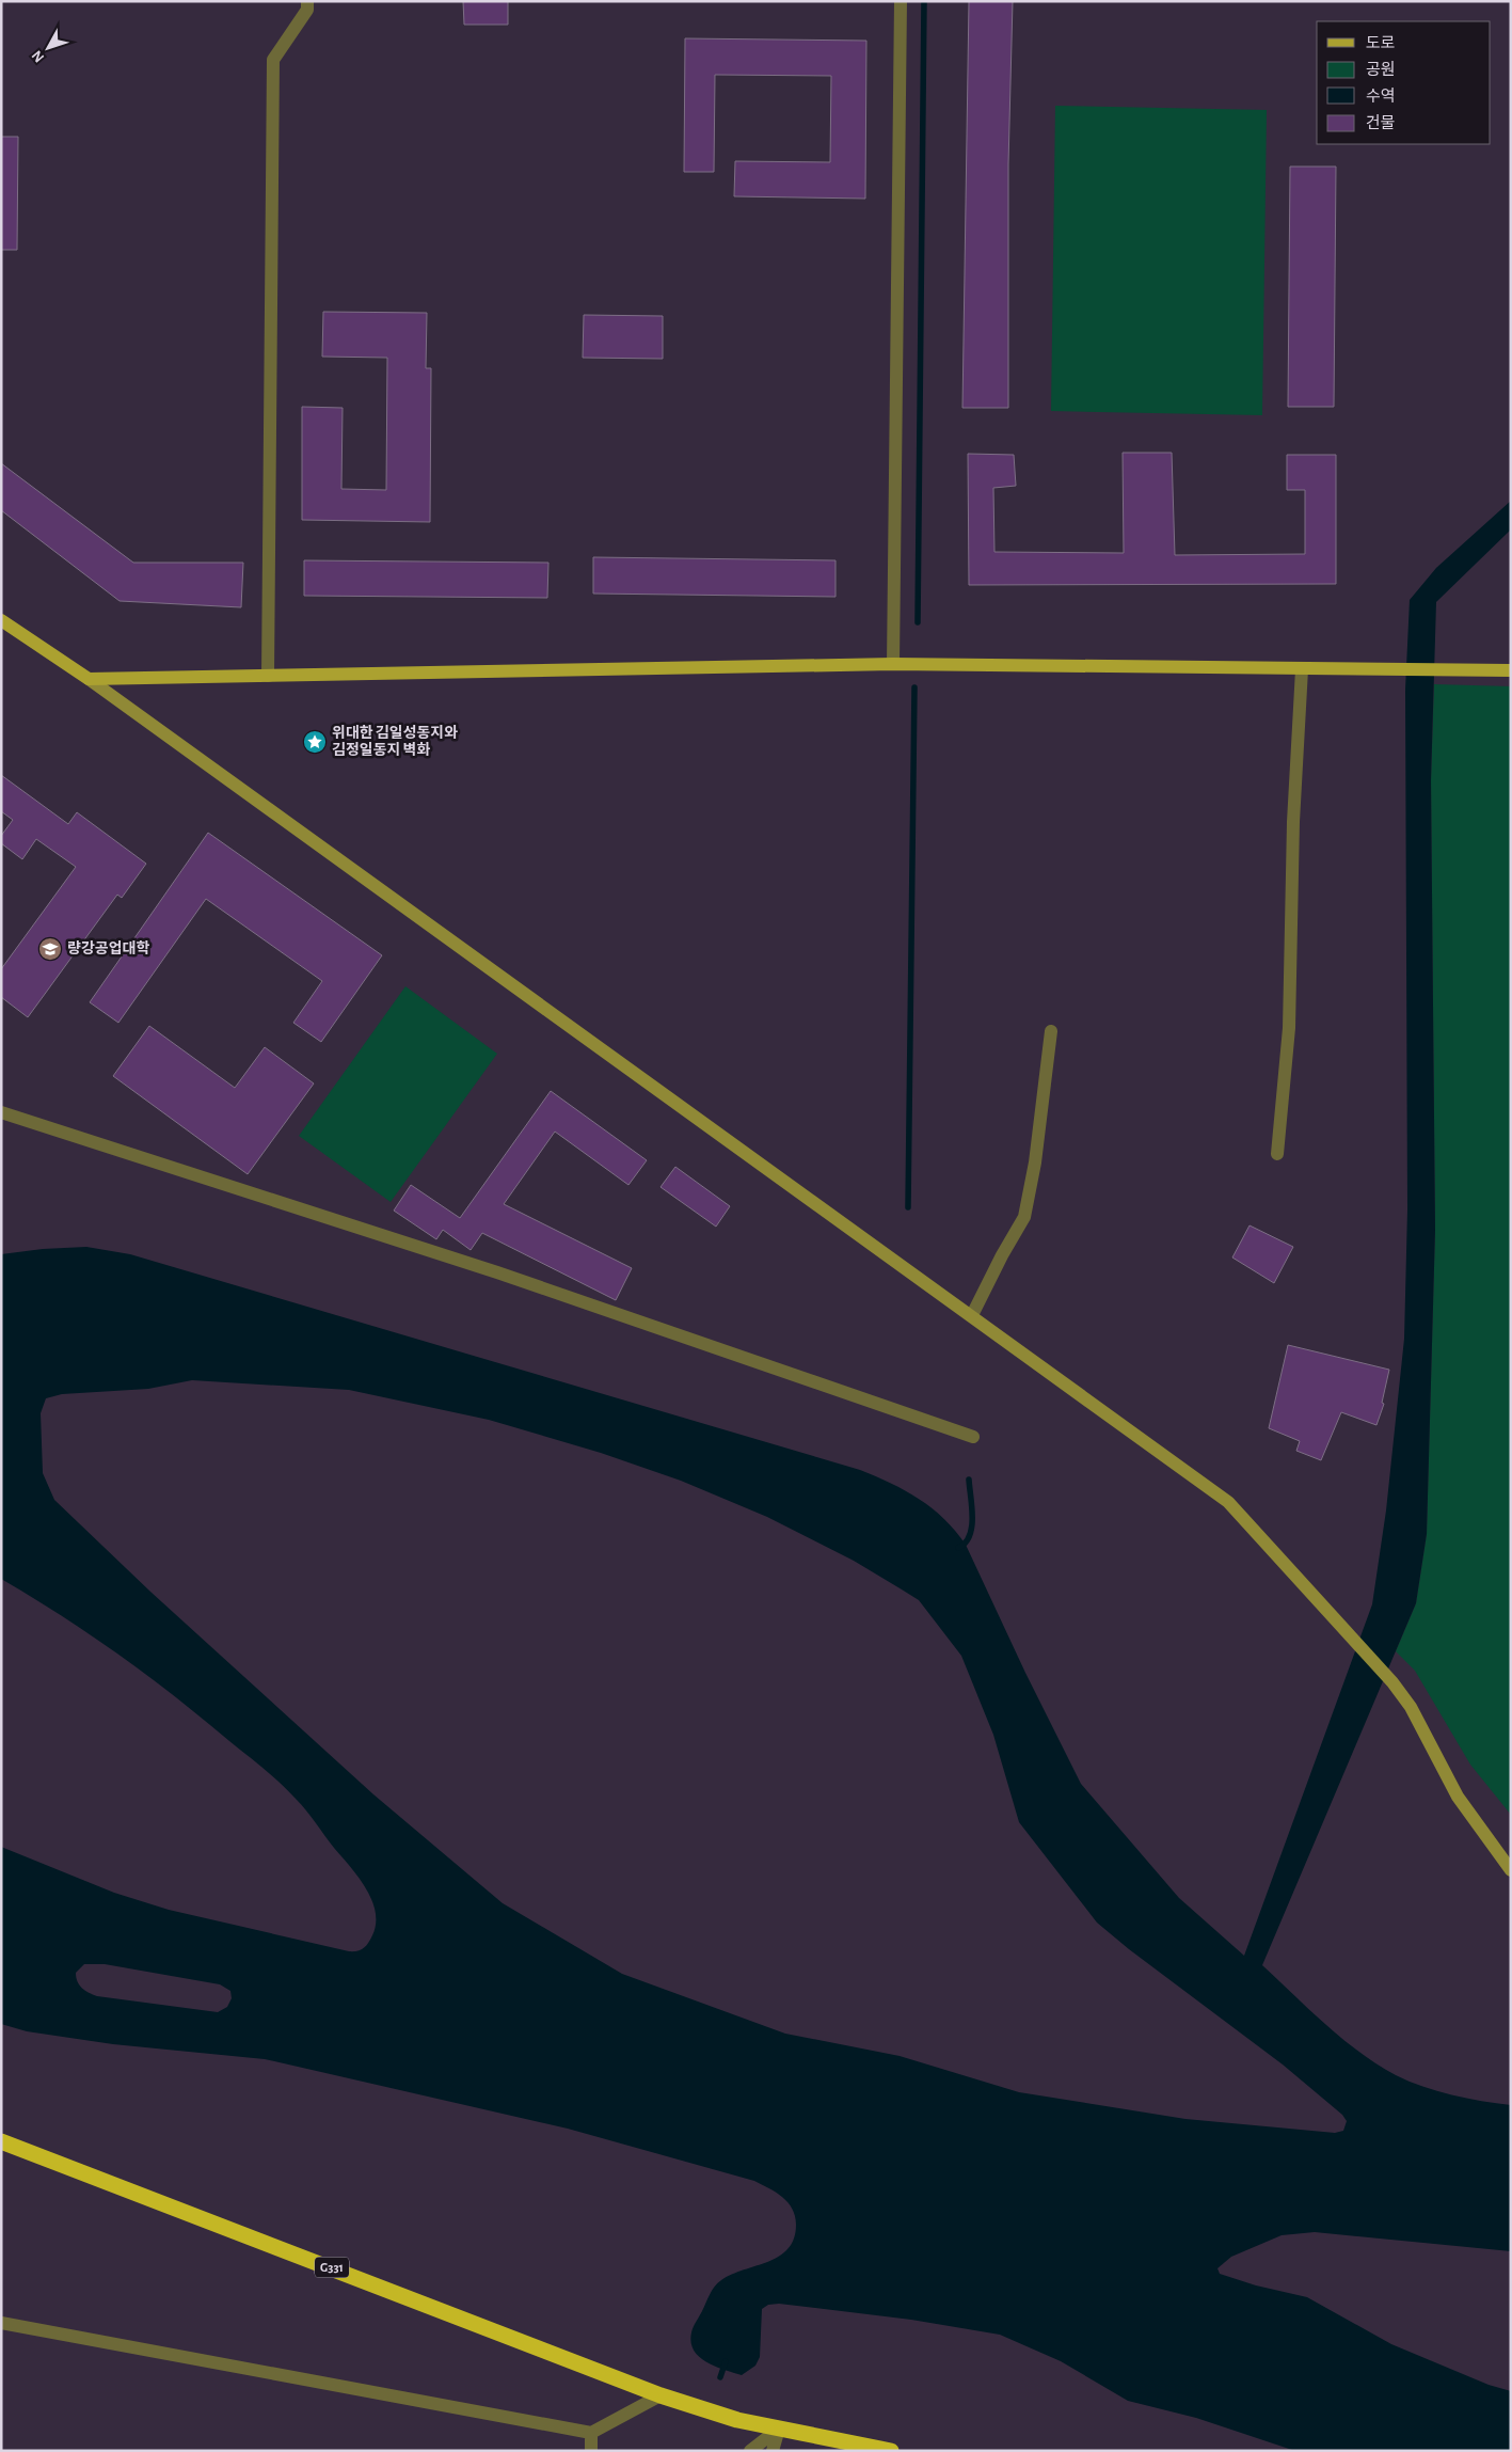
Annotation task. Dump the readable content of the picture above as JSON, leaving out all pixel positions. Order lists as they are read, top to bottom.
{
  "streets": {
    "highway": ["G331"]
  },
  "places": {
    "place": ["위대한 김일성동지와 김정일동지 벽화"],
    "school or university": ["량강공업대학"]
  },
  "legend": [
    "도로",
    "공원",
    "수역",
    "건물"
  ],
  "north": "bottom left"
}
